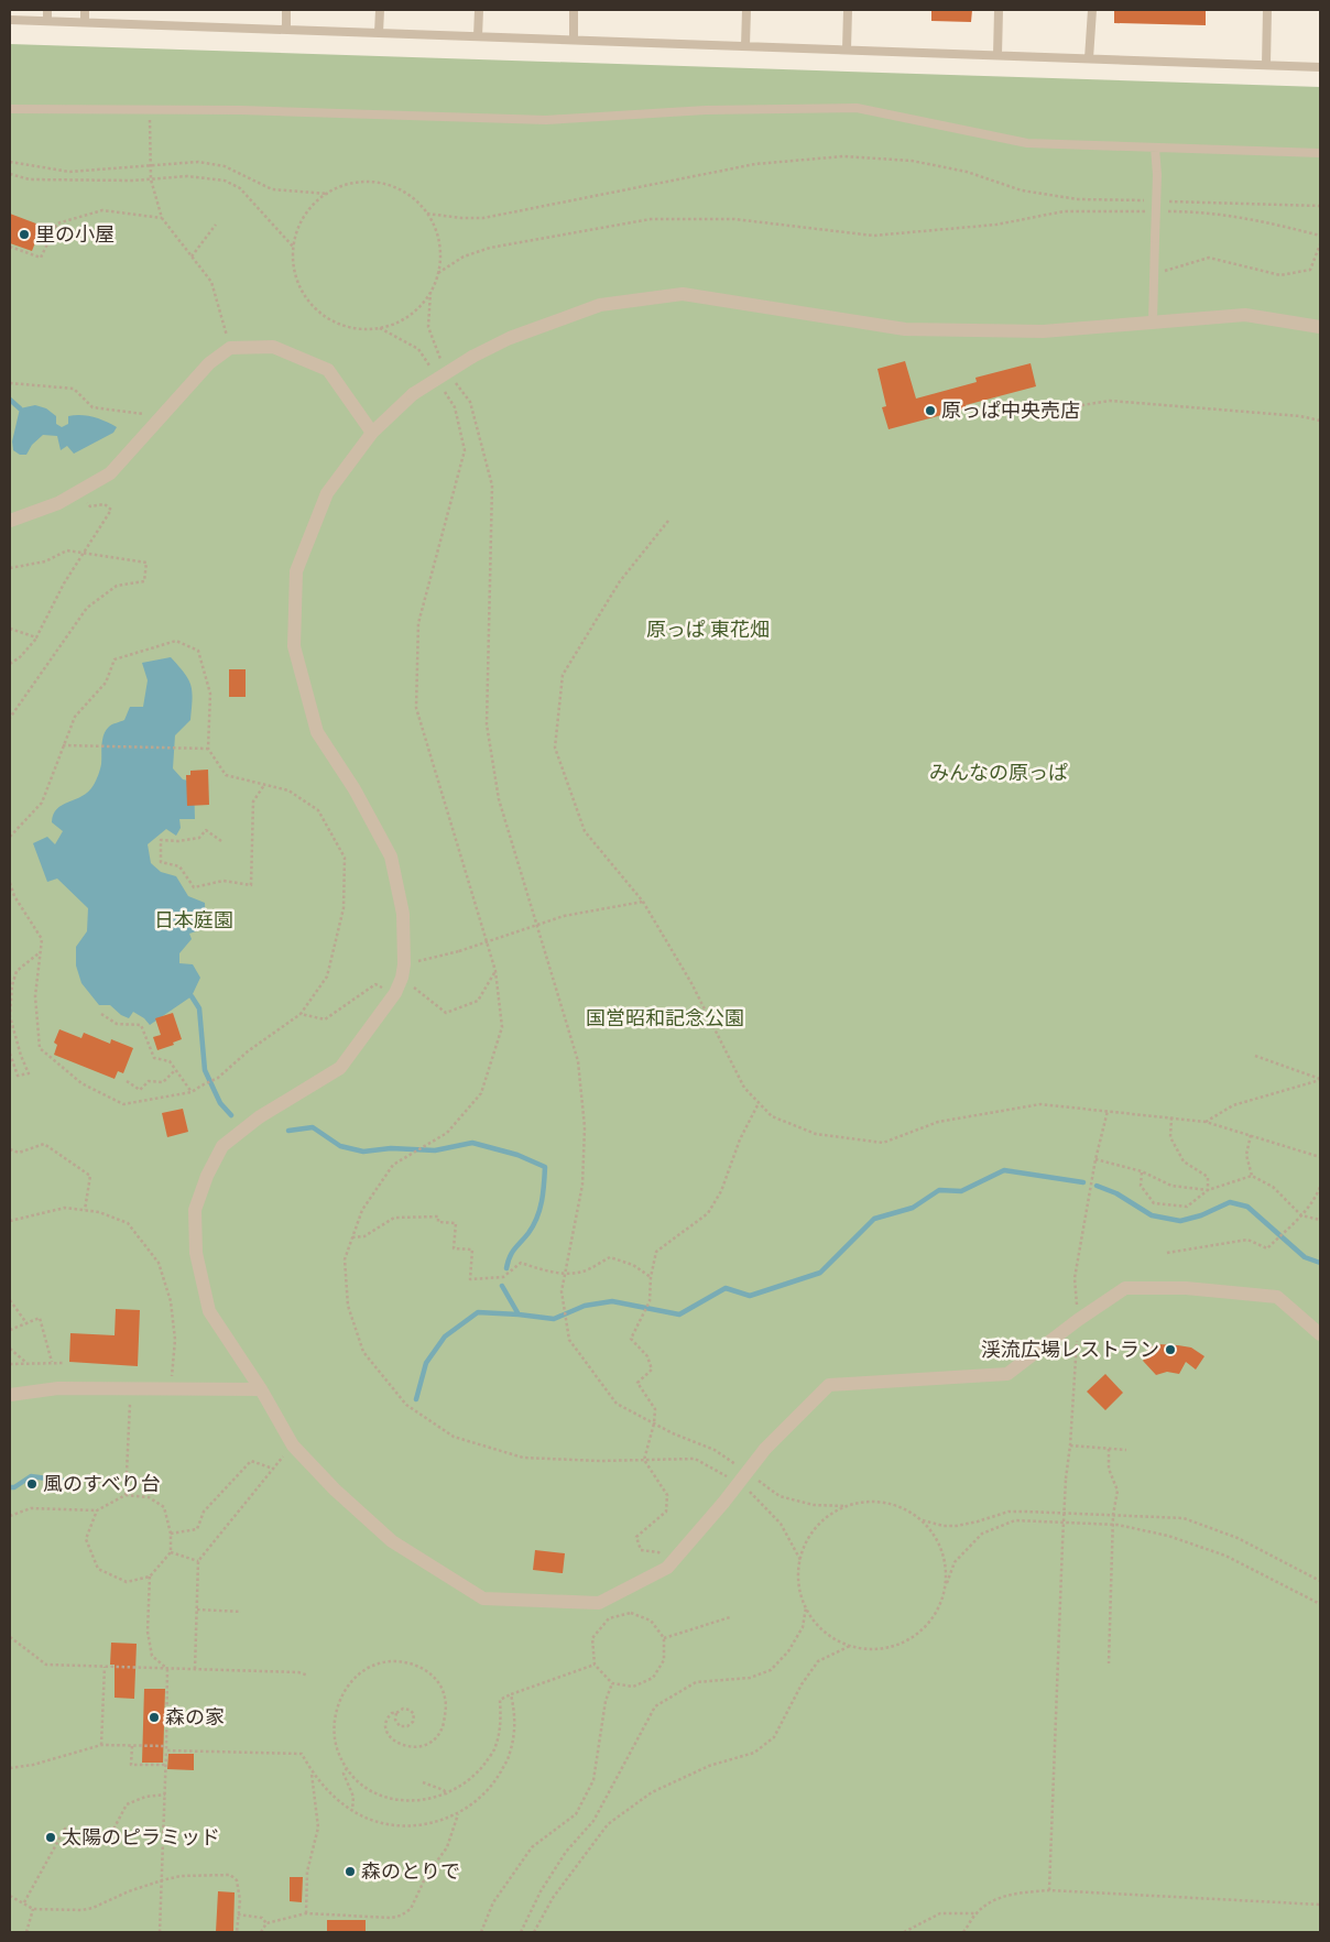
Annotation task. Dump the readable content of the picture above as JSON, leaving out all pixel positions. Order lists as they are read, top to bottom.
{
  "parks": [
    "原っぱ 東花畑",
    "みんなの原っぱ",
    "日本庭園",
    "国営昭和記念公園"
  ],
  "places": [
    "里の小屋",
    "原っぱ中央売店",
    "渓流広場レストラン",
    "風のすべり台",
    "森の家",
    "太陽のピラミッド",
    "森のとりで"
  ]
}
